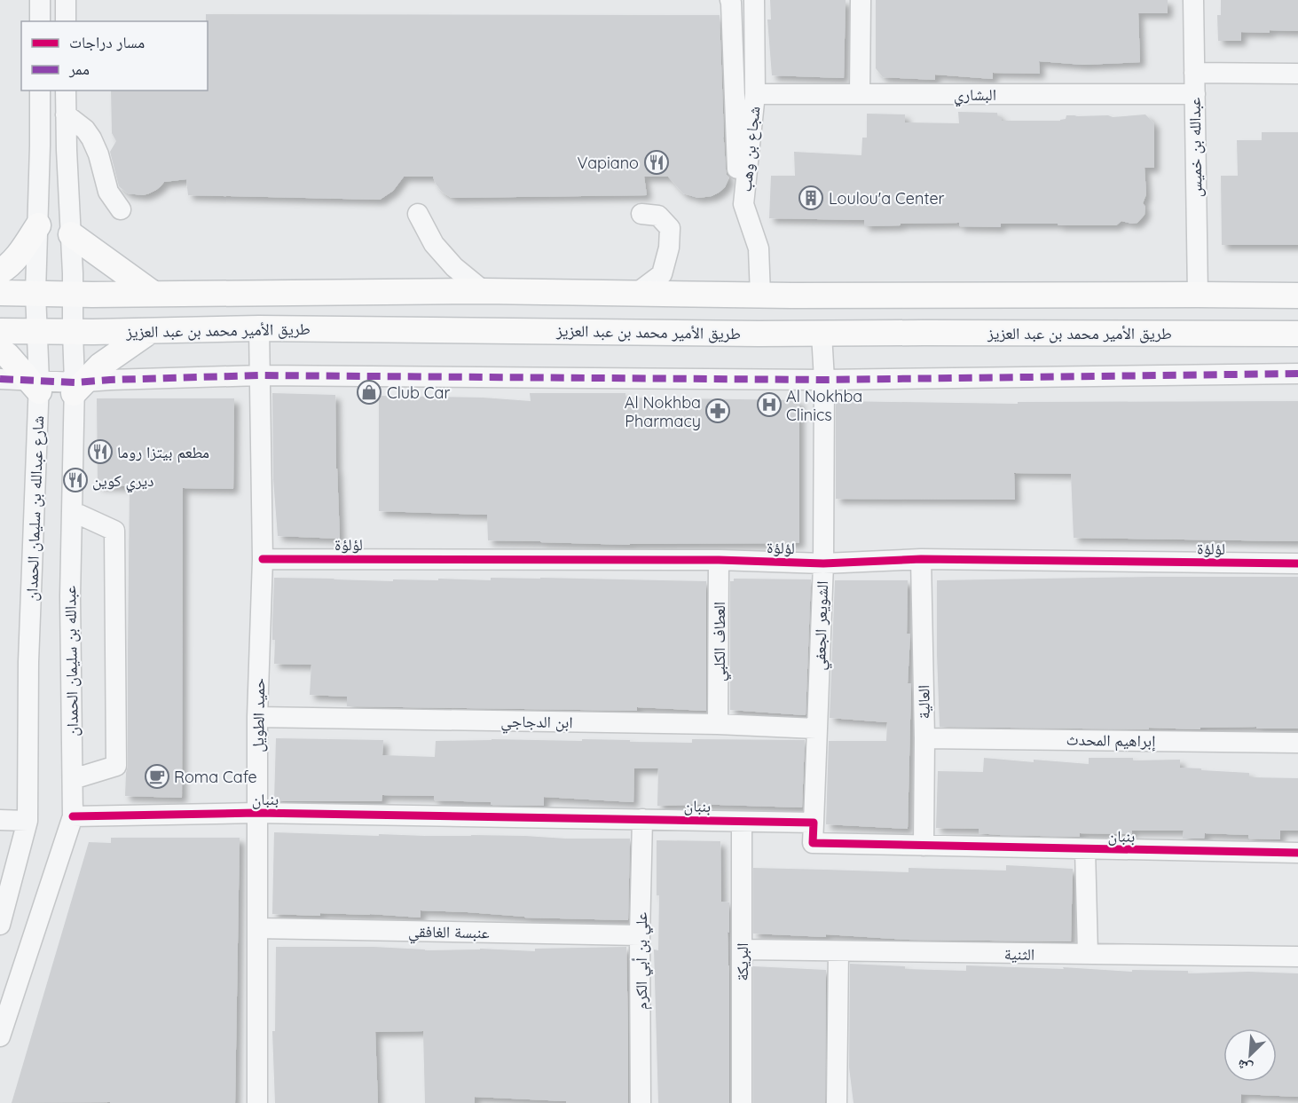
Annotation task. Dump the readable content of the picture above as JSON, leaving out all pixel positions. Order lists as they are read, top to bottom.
{
  "streets": {
    "main road": ["طريق الأمير محمد بن عبد العزيز"],
    "street": [
      "البشاري",
      "عبدالله بن خميس",
      "شجاع بن وهب",
      "شارع عبدالله بن سليمان الحمدان",
      "لؤلؤة",
      "الشويعر الجعفي",
      "العطاف الكلبي",
      "عبدالله بن سليمان الحمدان",
      "العالية",
      "حميد الطويل",
      "ابن الدجاجي",
      "إبراهيم المحدث",
      "بنبان",
      "عنبسة الغافقي",
      "الثنية",
      "علي بن أبي الكرم",
      "البريكة"
    ]
  },
  "crossings": [
    ["البشاري", "عبدالله بن خميس"],
    ["البشاري", "شجاع بن وهب"],
    ["طريق الأمير محمد بن عبد العزيز", "شارع عبدالله بن سليمان الحمدان"],
    ["طريق الأمير محمد بن عبد العزيز", "الشويعر الجعفي"],
    ["طريق الأمير محمد بن عبد العزيز", "عبدالله بن سليمان الحمدان"],
    ["طريق الأمير محمد بن عبد العزيز", "حميد الطويل"],
    ["لؤلؤة", "الشويعر الجعفي"],
    ["لؤلؤة", "العطاف الكلبي"],
    ["لؤلؤة", "العالية"],
    ["لؤلؤة", "حميد الطويل"],
    ["الشويعر الجعفي", "ابن الدجاجي"],
    ["الشويعر الجعفي", "بنبان"],
    ["العطاف الكلبي", "ابن الدجاجي"],
    ["عبدالله بن سليمان الحمدان", "بنبان"],
    ["العالية", "إبراهيم المحدث"],
    ["العالية", "بنبان"],
    ["حميد الطويل", "ابن الدجاجي"],
    ["حميد الطويل", "بنبان"],
    ["حميد الطويل", "عنبسة الغافقي"],
    ["بنبان", "علي بن أبي الكرم"],
    ["بنبان", "البريكة"],
    ["عنبسة الغافقي", "علي بن أبي الكرم"],
    ["الثنية", "البريكة"]
  ],
  "places": {
    "restaurant": ["Vapiano", "مطعم بيتزا روما", "ديري كوين"],
    "building": ["Loulou'a Center"],
    "shop": ["Club Car"],
    "hospital": ["Al Nokhba Clinics"],
    "pharmacy": ["Al Nokhba Pharmacy"],
    "cafe": ["Roma Cafe"]
  },
  "legend": ["مسار دراجات", "ممر"],
  "north": "bottom left"
}
